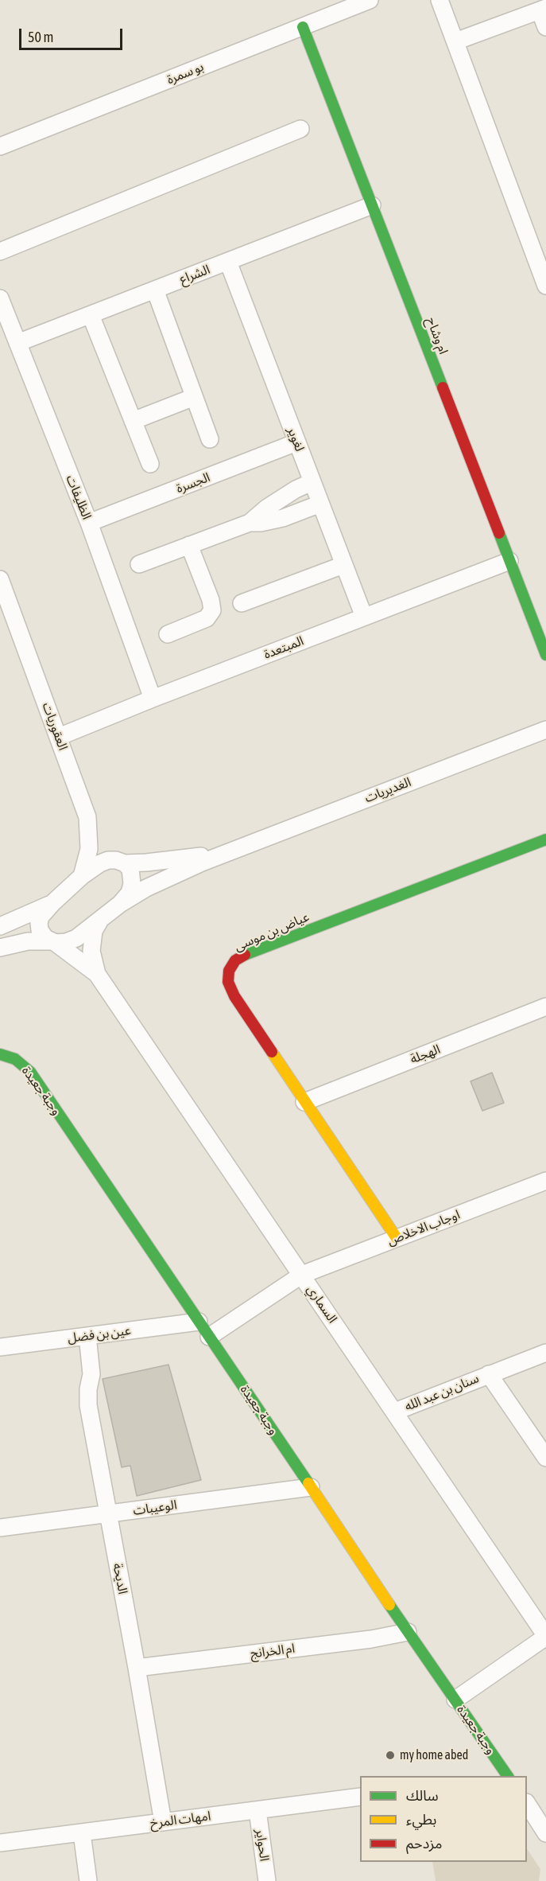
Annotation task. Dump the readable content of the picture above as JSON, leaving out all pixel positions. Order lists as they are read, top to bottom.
{
  "streets": {
    "street": [
      "بو سمرة",
      "الشراع",
      "ام وشاح",
      "لغوير",
      "الجسرة",
      "الظليفات",
      "المبتعدة",
      "العقوريات",
      "الغديريات",
      "عياض بن موسى",
      "الهجلة",
      "وجبة جعيدة",
      "اوجاب الاخلاص",
      "السماري",
      "عين بن فضل",
      "سنان بن عبد الله",
      "الوعيبات",
      "الديحة",
      "ام الخرانج",
      "امهات المرخ",
      "الحواير"
    ]
  },
  "crossings": [
    ["بو سمرة", "ام وشاح"],
    ["الشراع", "ام وشاح"],
    ["الشراع", "لغوير"],
    ["الشراع", "الظليفات"],
    ["ام وشاح", "المبتعدة"],
    ["لغوير", "الجسرة"],
    ["لغوير", "المبتعدة"],
    ["الجسرة", "الظليفات"],
    ["الظليفات", "المبتعدة"],
    ["المبتعدة", "العقوريات"],
    ["العقوريات", "الغديريات"],
    ["عياض بن موسى", "الهجلة"],
    ["عياض بن موسى", "اوجاب الاخلاص"],
    ["وجبة جعيدة", "اوجاب الاخلاص"],
    ["وجبة جعيدة", "عين بن فضل"],
    ["وجبة جعيدة", "الوعيبات"],
    ["وجبة جعيدة", "ام الخرانج"],
    ["اوجاب الاخلاص", "السماري"],
    ["السماري", "سنان بن عبد الله"],
    ["عين بن فضل", "الديحة"],
    ["الوعيبات", "الديحة"],
    ["الديحة", "ام الخرانج"],
    ["الديحة", "امهات المرخ"],
    ["امهات المرخ", "الحواير"]
  ],
  "places": ["my home abed"],
  "legend": ["سالك", "بطيء", "مزدحم"],
  "scale_bar": "50 m"
}
